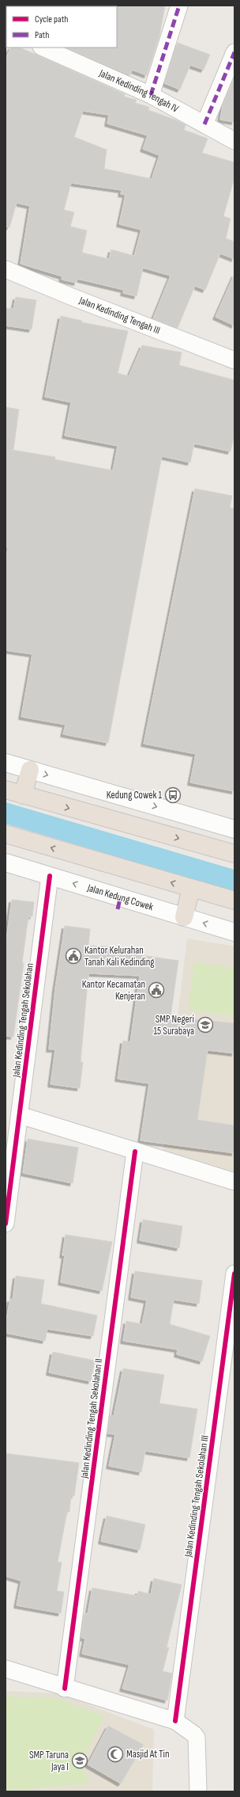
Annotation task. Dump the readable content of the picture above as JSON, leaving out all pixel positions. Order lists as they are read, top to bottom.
{
  "streets": {
    "main road": ["Jalan Kedung Cowek"],
    "street": [
      "Jalan Kedinding Tengah IV",
      "Jalan Kedinding Tengah III",
      "Jalan Kedinding Tengah Sekolahan",
      "Jalan Kedinding Tengah Sekolahan II",
      "Jalan Kedinding Tengah Sekolahan III"
    ]
  },
  "crossings": [
    ["Jalan Kedung Cowek", "Jalan Kedinding Tengah Sekolahan"]
  ],
  "places": {
    "bus stop": ["Kedung Cowek 1"],
    "public building": ["Kantor Kelurahan Tanah Kali Kedinding", "Kantor Kecamatan Kenjeran"],
    "school or university": ["SMP Negeri 15 Surabaya", "SMP Taruna Jaya I"],
    "mosque": ["Masjid At Tin"]
  },
  "legend": ["Cycle path", "Path"]
}
